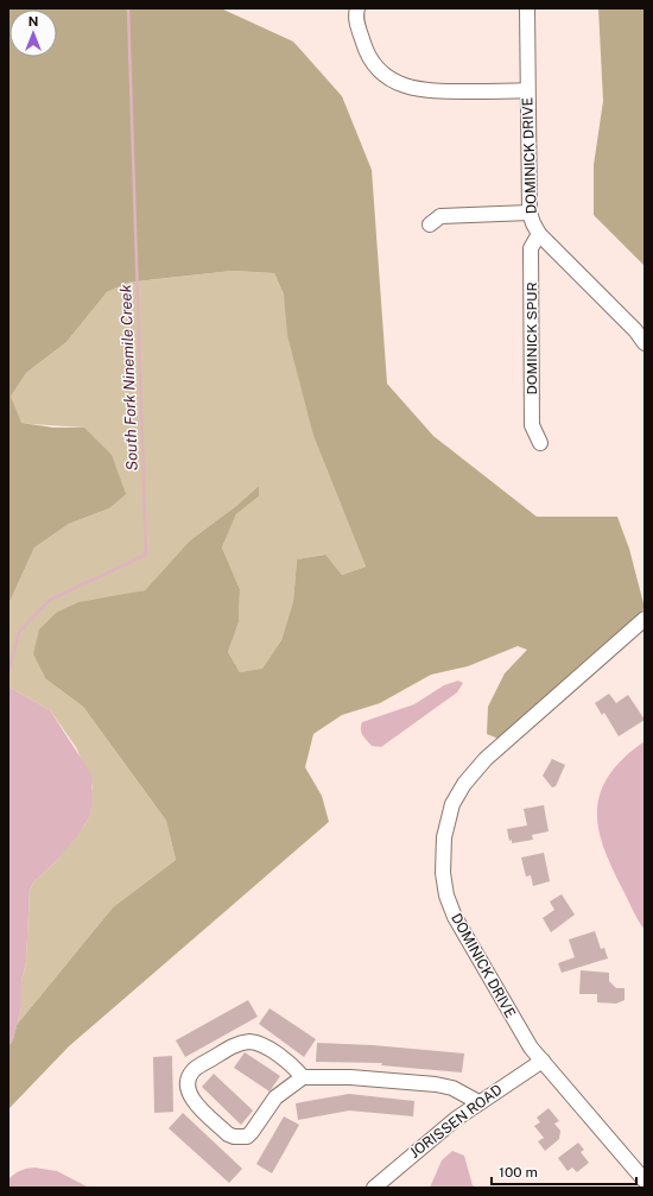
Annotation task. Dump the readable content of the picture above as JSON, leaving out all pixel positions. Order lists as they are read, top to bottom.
{
  "streets": {
    "street": ["DOMINICK DRIVE", "DOMINICK SPUR", "JORISSEN ROAD"]
  },
  "crossings": [
    ["DOMINICK DRIVE", "DOMINICK SPUR"],
    ["DOMINICK DRIVE", "JORISSEN ROAD"]
  ],
  "water": ["South Fork Ninemile Creek"],
  "scale_bar": "100 m",
  "north": "top"
}
